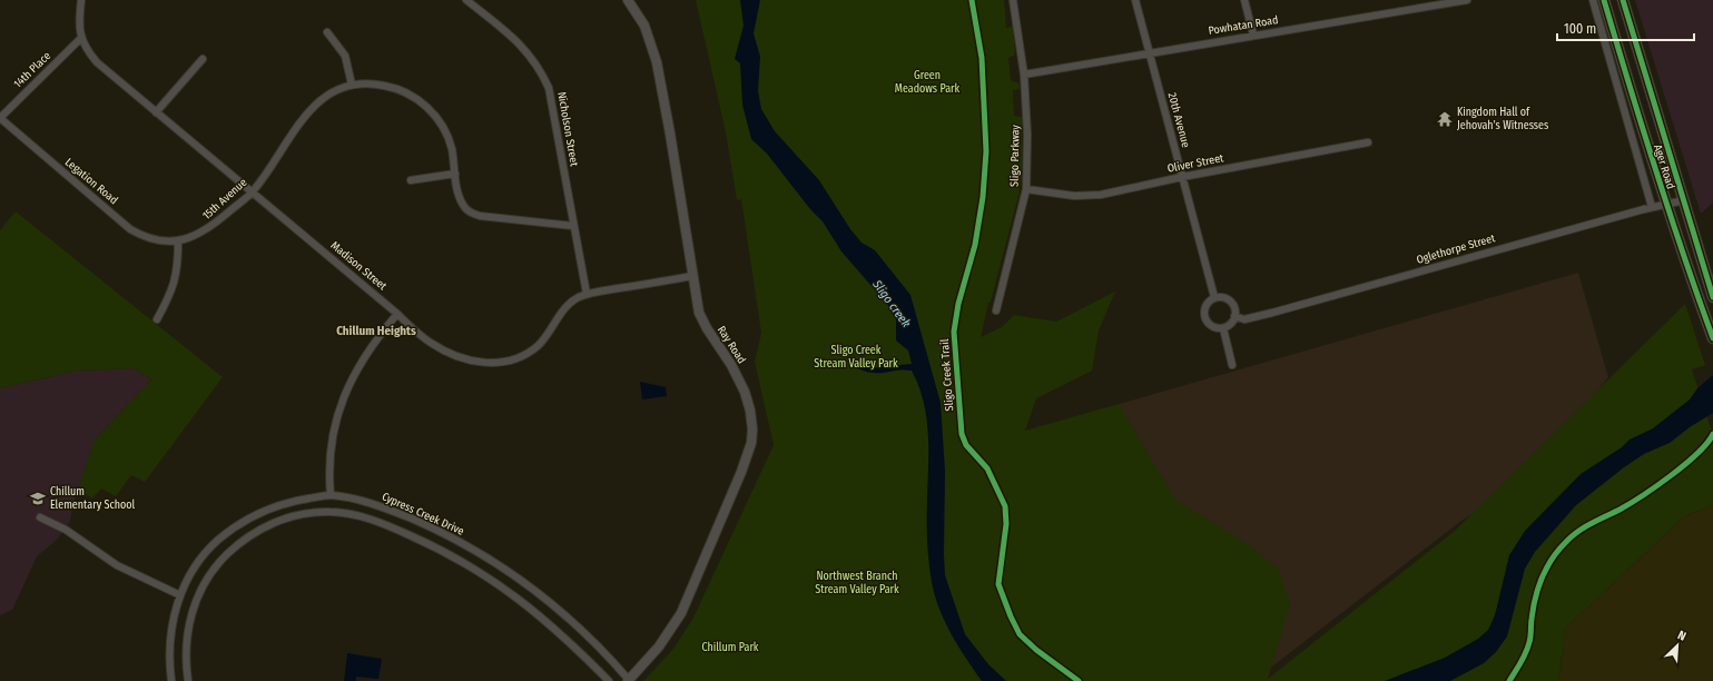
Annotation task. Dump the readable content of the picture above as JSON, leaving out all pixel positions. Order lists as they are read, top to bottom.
{
  "streets": {
    "main road": ["Ager Road"],
    "street": [
      "Powhatan Road",
      "14th Place",
      "20th Avenue",
      "Nicholson Street",
      "Sligo Parkway",
      "Oliver Street",
      "Legation Road",
      "15th Avenue",
      "Oglethorpe Street",
      "Madison Street",
      "Ray Road",
      "Cypress Creek Drive"
    ],
    "cycle path": ["Sligo Creek Trail"]
  },
  "crossings": [
    ["Powhatan Road", "20th Avenue"],
    ["Powhatan Road", "Sligo Parkway"],
    ["14th Place", "Legation Road"],
    ["14th Place", "Madison Street"],
    ["20th Avenue", "Oliver Street"],
    ["20th Avenue", "Oglethorpe Street"],
    ["Nicholson Street", "15th Avenue"],
    ["Nicholson Street", "Madison Street"],
    ["Sligo Parkway", "Oliver Street"],
    ["Ager Road", "Oglethorpe Street"],
    ["Legation Road", "15th Avenue"],
    ["15th Avenue", "Madison Street"],
    ["Madison Street", "Ray Road"],
    ["Ray Road", "Cypress Creek Drive"]
  ],
  "districts": ["Chillum Heights"],
  "water": ["Sligo creek"],
  "parks": [
    "Green Meadows Park",
    "Sligo Creek Stream Valley Park",
    "Northwest Branch Stream Valley Park",
    "Chillum Park"
  ],
  "places": {
    "temple": ["Kingdom Hall of Jehovah’s Witnesses"],
    "school or university": ["Chillum Elementary School"]
  },
  "scale_bar": "100 m",
  "north": "top right"
}
